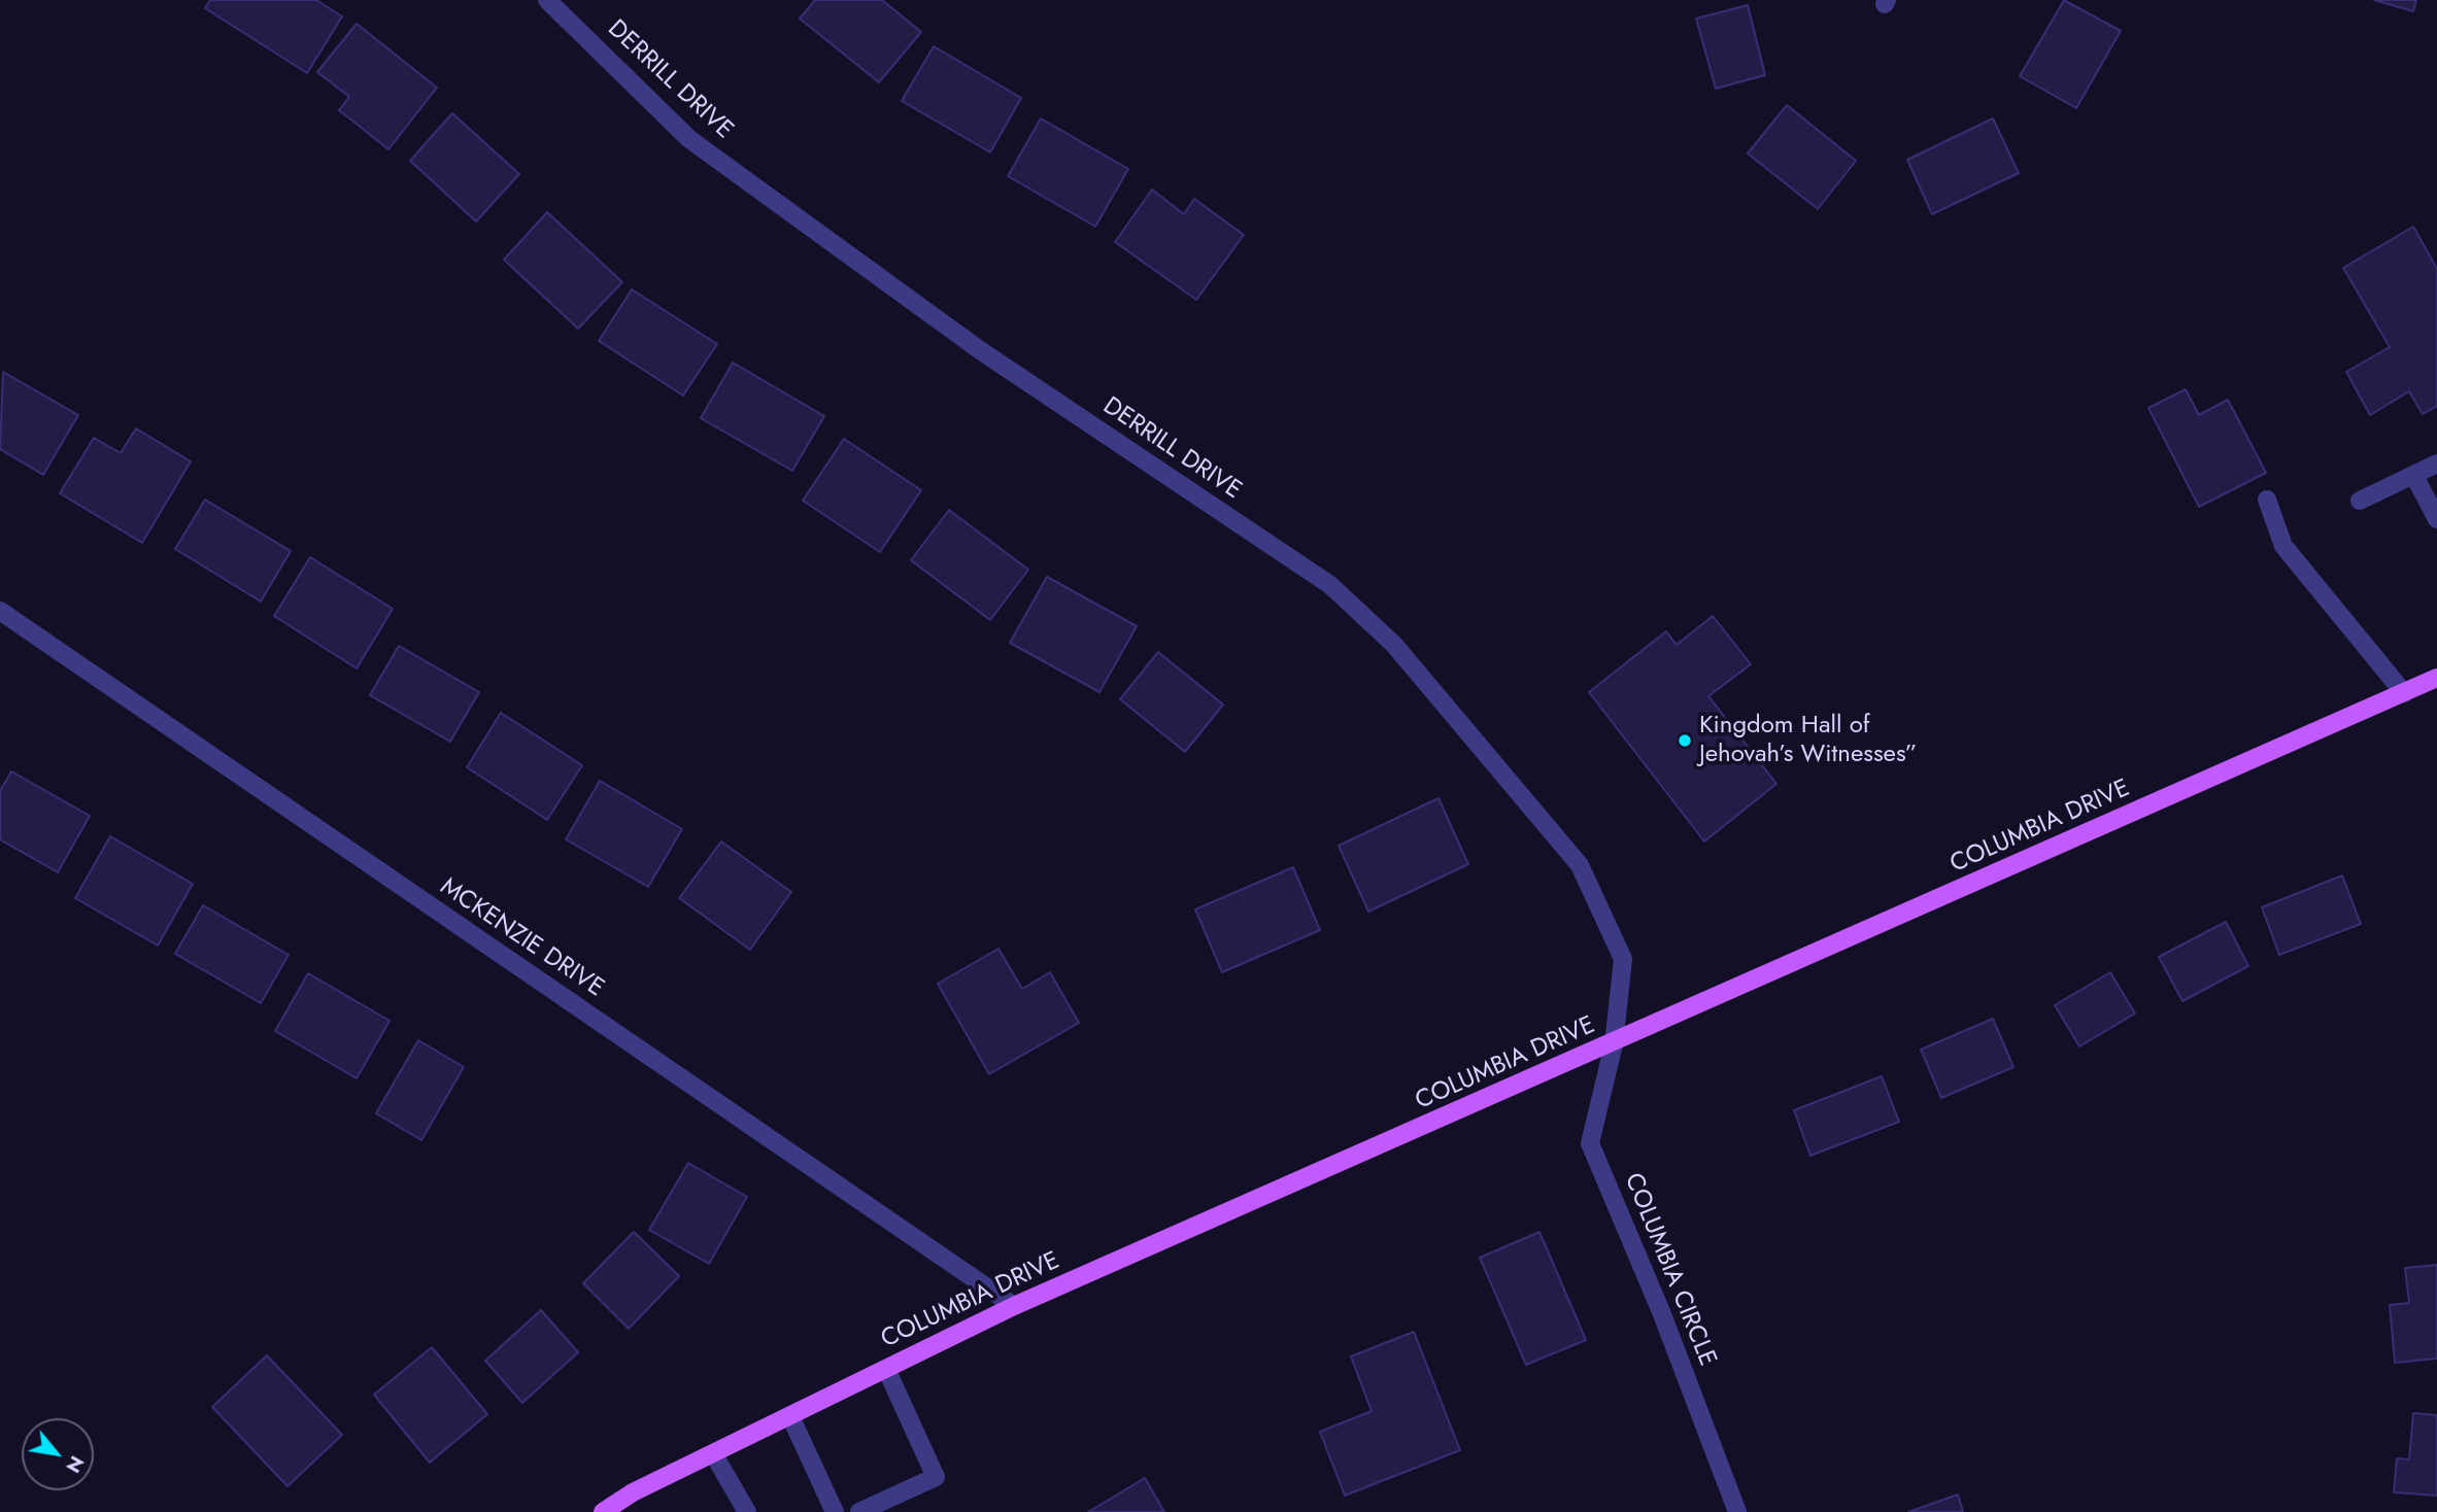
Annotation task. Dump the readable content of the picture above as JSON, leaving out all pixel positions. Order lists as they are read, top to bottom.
{
  "streets": {
    "main road": ["COLUMBIA DRIVE"],
    "street": ["DERRILL DRIVE", "MCKENZIE DRIVE", "COLUMBIA CIRCLE"]
  },
  "crossings": [
    ["DERRILL DRIVE", "COLUMBIA DRIVE"],
    ["DERRILL DRIVE", "COLUMBIA CIRCLE"],
    ["COLUMBIA DRIVE", "MCKENZIE DRIVE"],
    ["COLUMBIA DRIVE", "COLUMBIA CIRCLE"]
  ],
  "places": ["Kingdom Hall of Jehovah’s Witnesses”"],
  "north": "bottom right"
}
